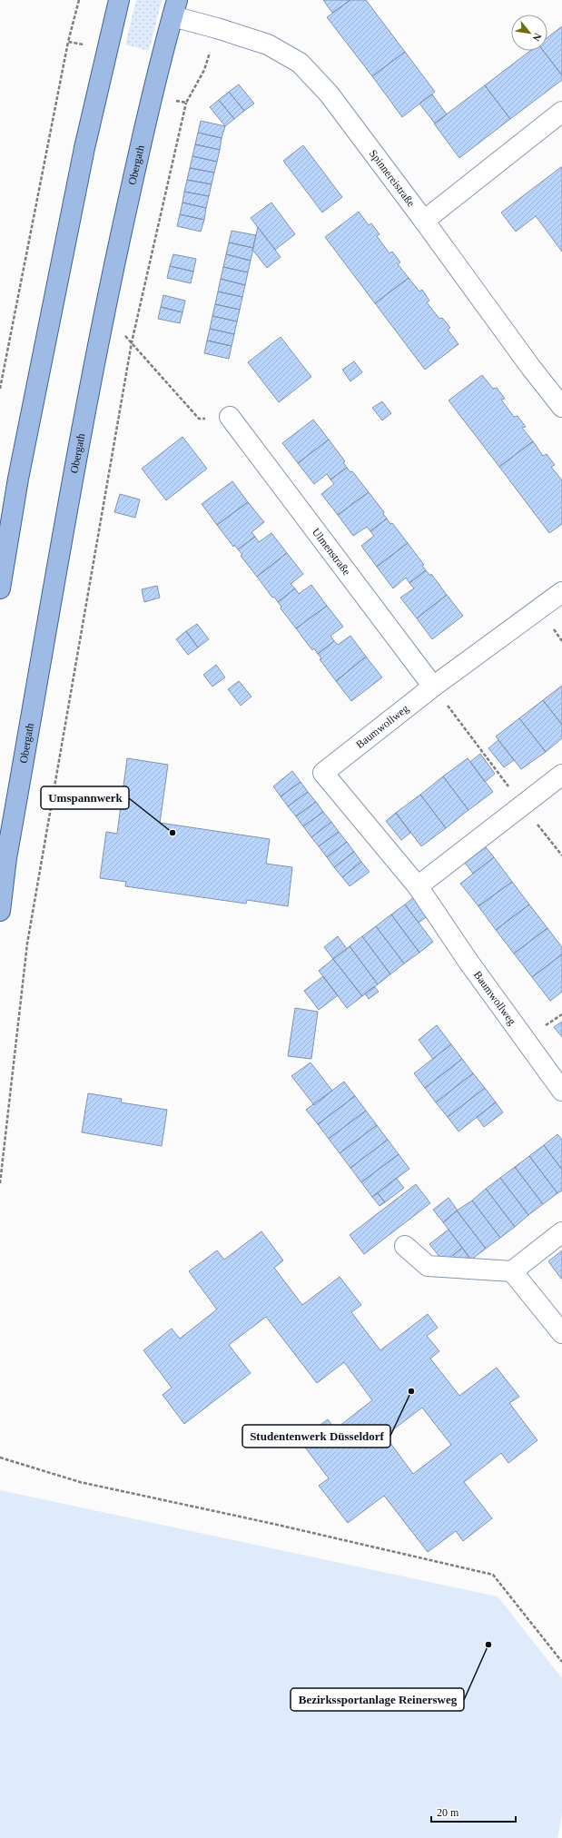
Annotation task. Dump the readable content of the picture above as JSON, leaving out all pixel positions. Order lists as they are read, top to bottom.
{
  "streets": {
    "main road": ["Obergath"],
    "street": ["Spinnereistraße", "Ulmenstraße", "Baumwollweg"]
  },
  "crossings": [
    ["Obergath", "Spinnereistraße"],
    ["Ulmenstraße", "Baumwollweg"]
  ],
  "places": ["Umspannwerk", "Studentenwerk Düsseldorf", "Bezirkssportanlage Reinersweg"],
  "scale_bar": "20 m",
  "north": "bottom right"
}
